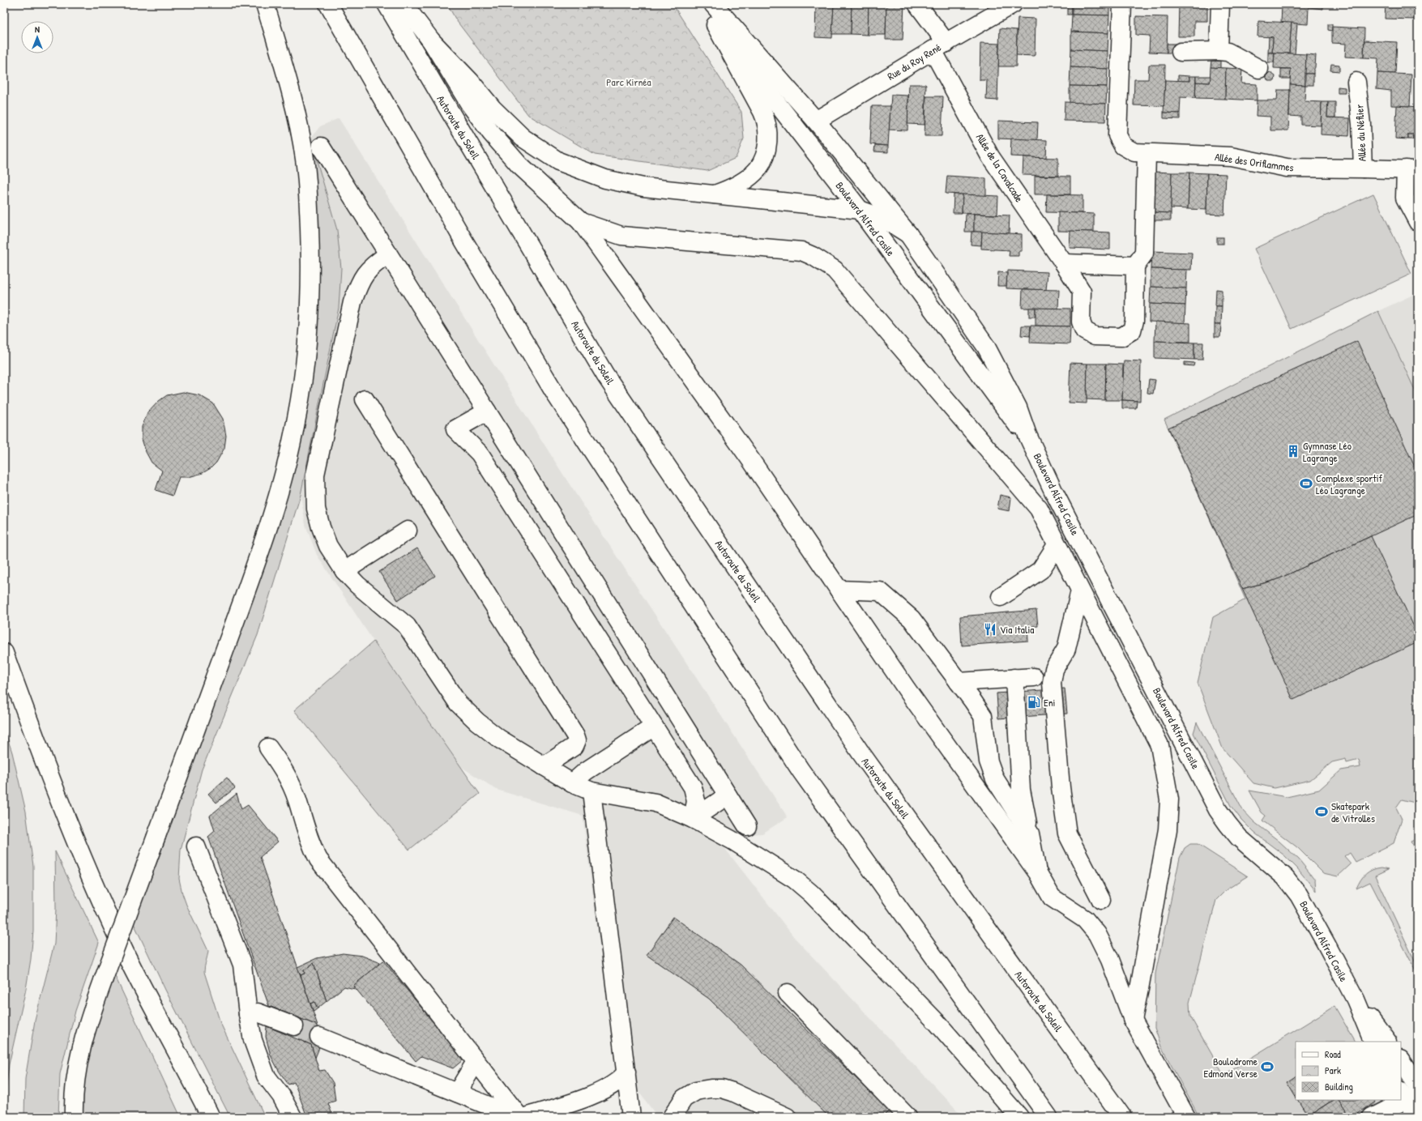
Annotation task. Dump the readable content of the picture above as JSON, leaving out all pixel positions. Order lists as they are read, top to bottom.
{
  "streets": {
    "main road": [
      "Rue du Roy René",
      "Autoroute du Soleil",
      "Allée du Néflier",
      "Allée des Oriflammes",
      "Allée de la Cavalcade",
      "Boulevard Alfred Casile"
    ]
  },
  "crossings": [
    ["Rue du Roy René", "Allée de la Cavalcade"],
    ["Rue du Roy René", "Boulevard Alfred Casile"],
    ["Allée du Néflier", "Allée des Oriflammes"]
  ],
  "parks": ["Parc Kirnéa"],
  "places": {
    "building": ["Gymnase Léo Lagrange"],
    "sports": ["Complexe sportif Léo Lagrange", "Skatepark de Vitrolles", "Boulodrome Edmond Verse"],
    "restaurant": ["Via Italia"],
    "fuel station": ["Eni"]
  },
  "legend": ["Road", "Park", "Building"],
  "north": "top"
}
